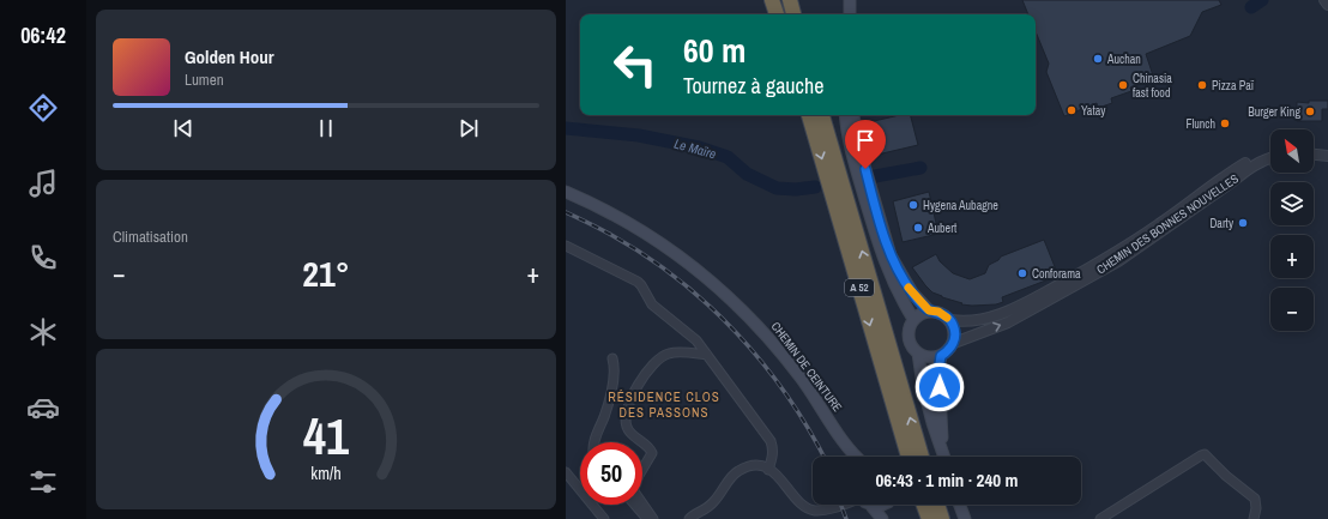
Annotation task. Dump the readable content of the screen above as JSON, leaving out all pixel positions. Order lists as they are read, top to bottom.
{
  "streets": {
    "highway": ["A 52"],
    "main road": ["CHEMIN DE CEINTURE"],
    "street": ["CHEMIN DES BONNES NOUVELLES"]
  },
  "districts": ["RÉSIDENCE CLOS DES PASSONS"],
  "water": ["Le Maïre"],
  "places": [
    "Auchan",
    "Chinasia fast food",
    "Pizza Paï",
    "Yatay",
    "Burger King",
    "Flunch",
    "Hygena Aubagne",
    "Darty",
    "Aubert",
    "Conforama"
  ],
  "north": "top left",
  "page": {
    "tabs": "06:42",
    "turn": ["60 m", "Tournez à gauche"],
    "song": ["Golden Hour", "Lumen"],
    "map_buttons": ["+", "−"],
    "tile": "Climatisation",
    "heat": ["−", "21°", "+"],
    "limit": "50",
    "trip": "06:43 · 1 min · 240 m",
    "gauge": ["41", "km/h"]
  }
}
